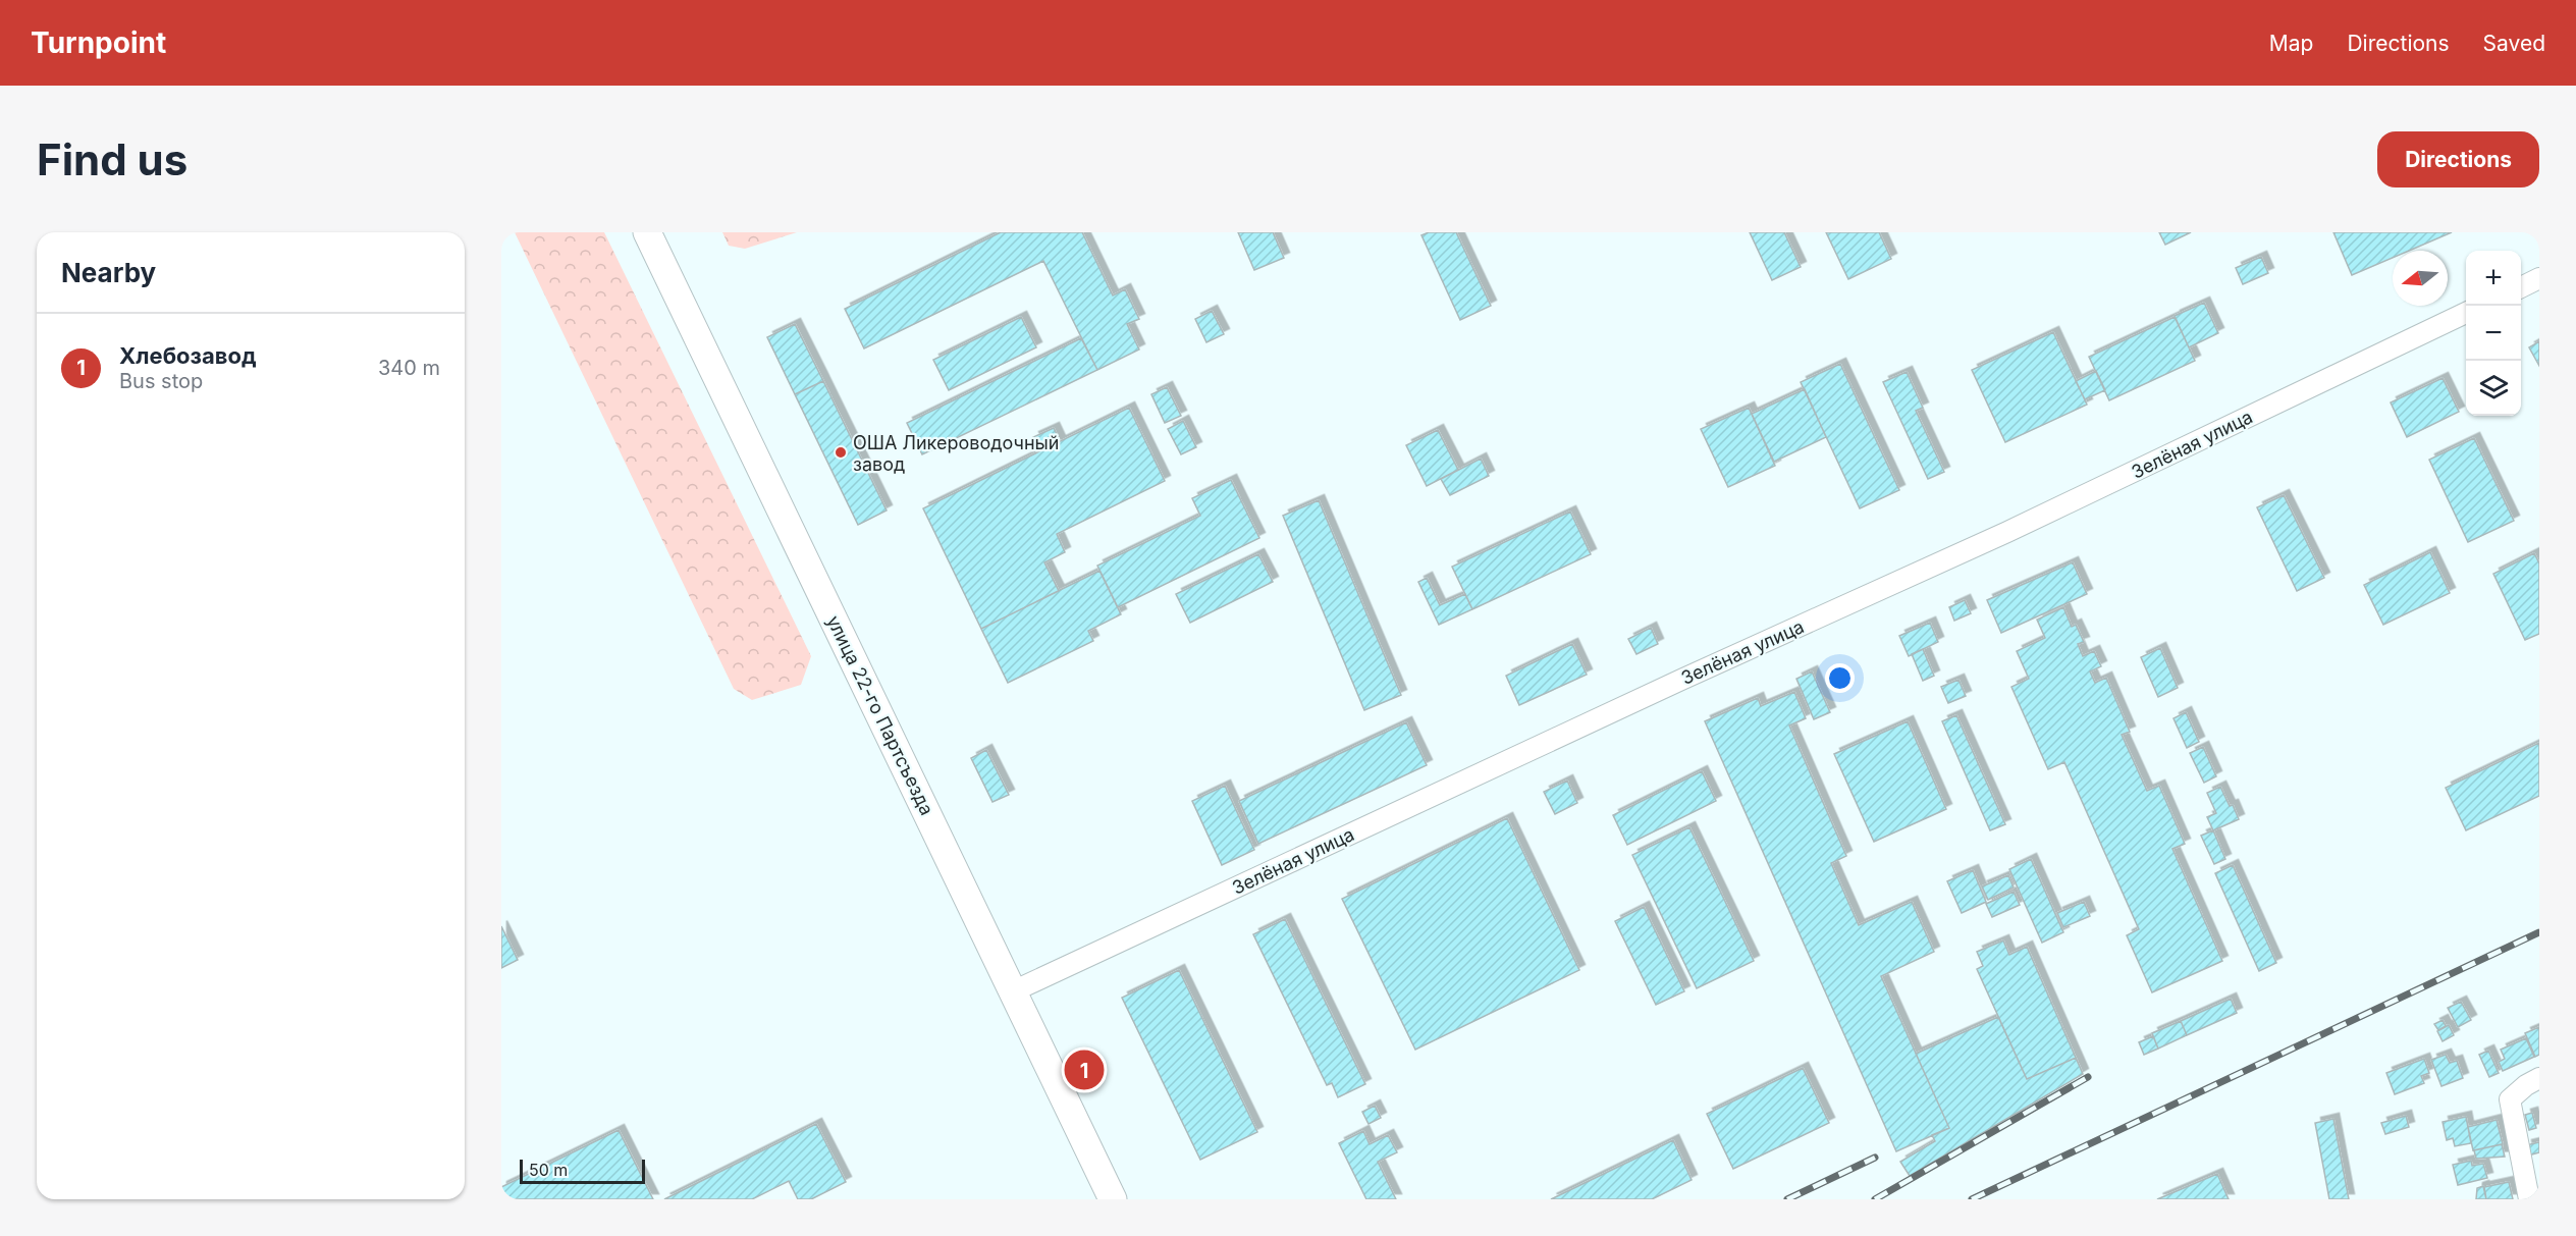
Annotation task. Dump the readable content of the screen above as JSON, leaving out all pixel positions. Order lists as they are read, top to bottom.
{
  "streets": {
    "main road": ["улица 22-го Партсъезда"],
    "street": ["Зелёная улица"]
  },
  "crossings": [
    ["Зелёная улица", "улица 22-го Партсъезда"]
  ],
  "places": ["ОША Ликероводочный завод"],
  "scale_bar": "50 m",
  "north": "left",
  "page": {
    "header": "Turnpoint",
    "nav": ["Map", "Directions", "Saved"],
    "buttons": "Directions",
    "title": "Find us",
    "heading": "Nearby",
    "map_buttons": ["+", "−"],
    "list": [
      {
        "mark": "1",
        "name": "Хлебозавод",
        "note": "Bus stop",
        "value": "340 m"
      }
    ],
    "pins": "1",
    "scale": "50 m"
  }
}
